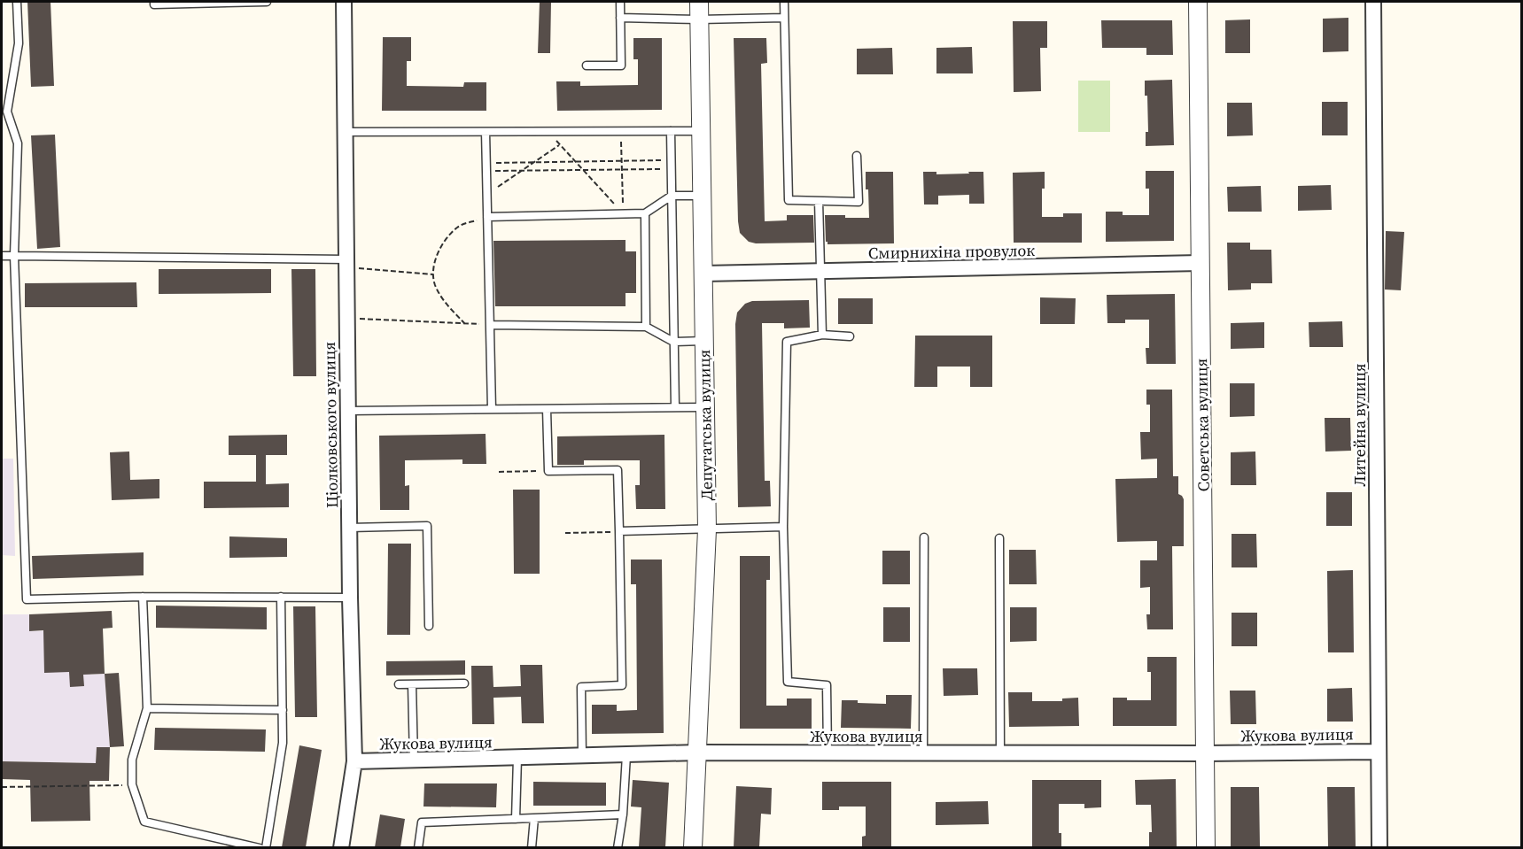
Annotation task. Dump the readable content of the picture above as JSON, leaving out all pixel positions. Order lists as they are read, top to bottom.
{
  "streets": {
    "street": [
      "Смирнихіна провулок",
      "Ціолковського вулиця",
      "Депутатська вулиця",
      "Советська вулиця",
      "Литейна вулиця",
      "Жукова вулиця"
    ]
  },
  "crossings": [
    ["Смирнихіна провулок", "Депутатська вулиця"],
    ["Смирнихіна провулок", "Советська вулиця"],
    ["Ціолковського вулиця", "Жукова вулиця"],
    ["Депутатська вулиця", "Жукова вулиця"],
    ["Советська вулиця", "Жукова вулиця"],
    ["Литейна вулиця", "Жукова вулиця"]
  ]
}
